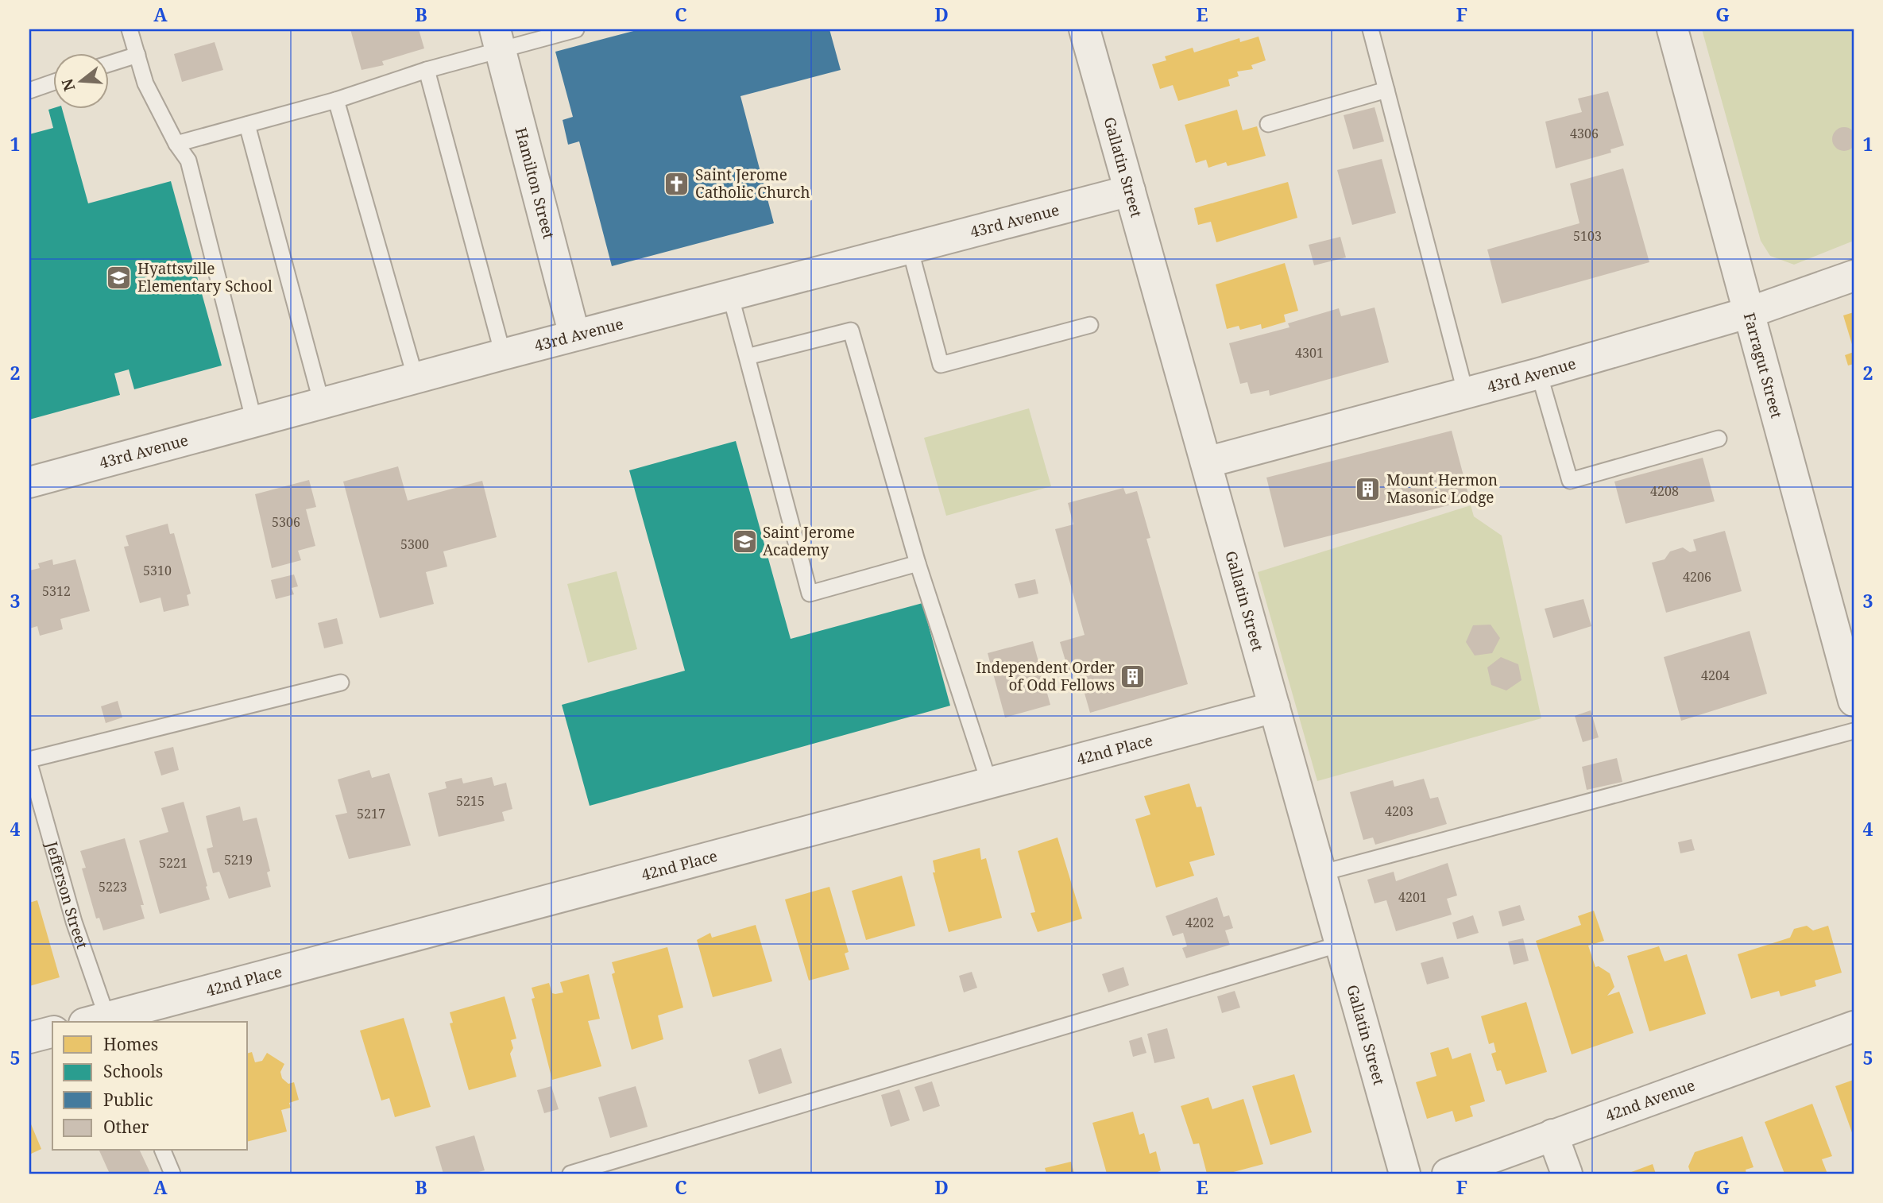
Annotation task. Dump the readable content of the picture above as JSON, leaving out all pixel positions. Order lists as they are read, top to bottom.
{
  "streets": {
    "street": [
      "Gallatin Street",
      "Hamilton Street",
      "43rd Avenue",
      "Farragut Street",
      "42nd Place",
      "42nd Avenue"
    ],
    "lane": ["Jefferson Street"]
  },
  "crossings": [
    ["Gallatin Street", "43rd Avenue"],
    ["Gallatin Street", "42nd Place"],
    ["Hamilton Street", "43rd Avenue"],
    ["43rd Avenue", "Farragut Street"],
    ["42nd Place", "Jefferson Street"]
  ],
  "places": {
    "church": ["Saint Jerome Catholic Church"],
    "school or university": ["Hyattsville Elementary School", "Saint Jerome Academy"],
    "building": ["Mount Hermon Masonic Lodge", "Independent Order of Odd Fellows"]
  },
  "house_numbers": [
    "4306",
    "5103",
    "4301",
    "4208",
    "5306",
    "5300",
    "5310",
    "4206",
    "5312",
    "4204",
    "5215",
    "4203",
    "5217",
    "5219",
    "5221",
    "5223",
    "4201",
    "4202"
  ],
  "legend": [
    "Homes",
    "Schools",
    "Public",
    "Other"
  ],
  "north": "left",
  "grid": {
    "columns": [
      "A",
      "B",
      "C",
      "D",
      "E",
      "F",
      "G"
    ],
    "rows": [
      "1",
      "2",
      "3",
      "4",
      "5"
    ]
  }
}
